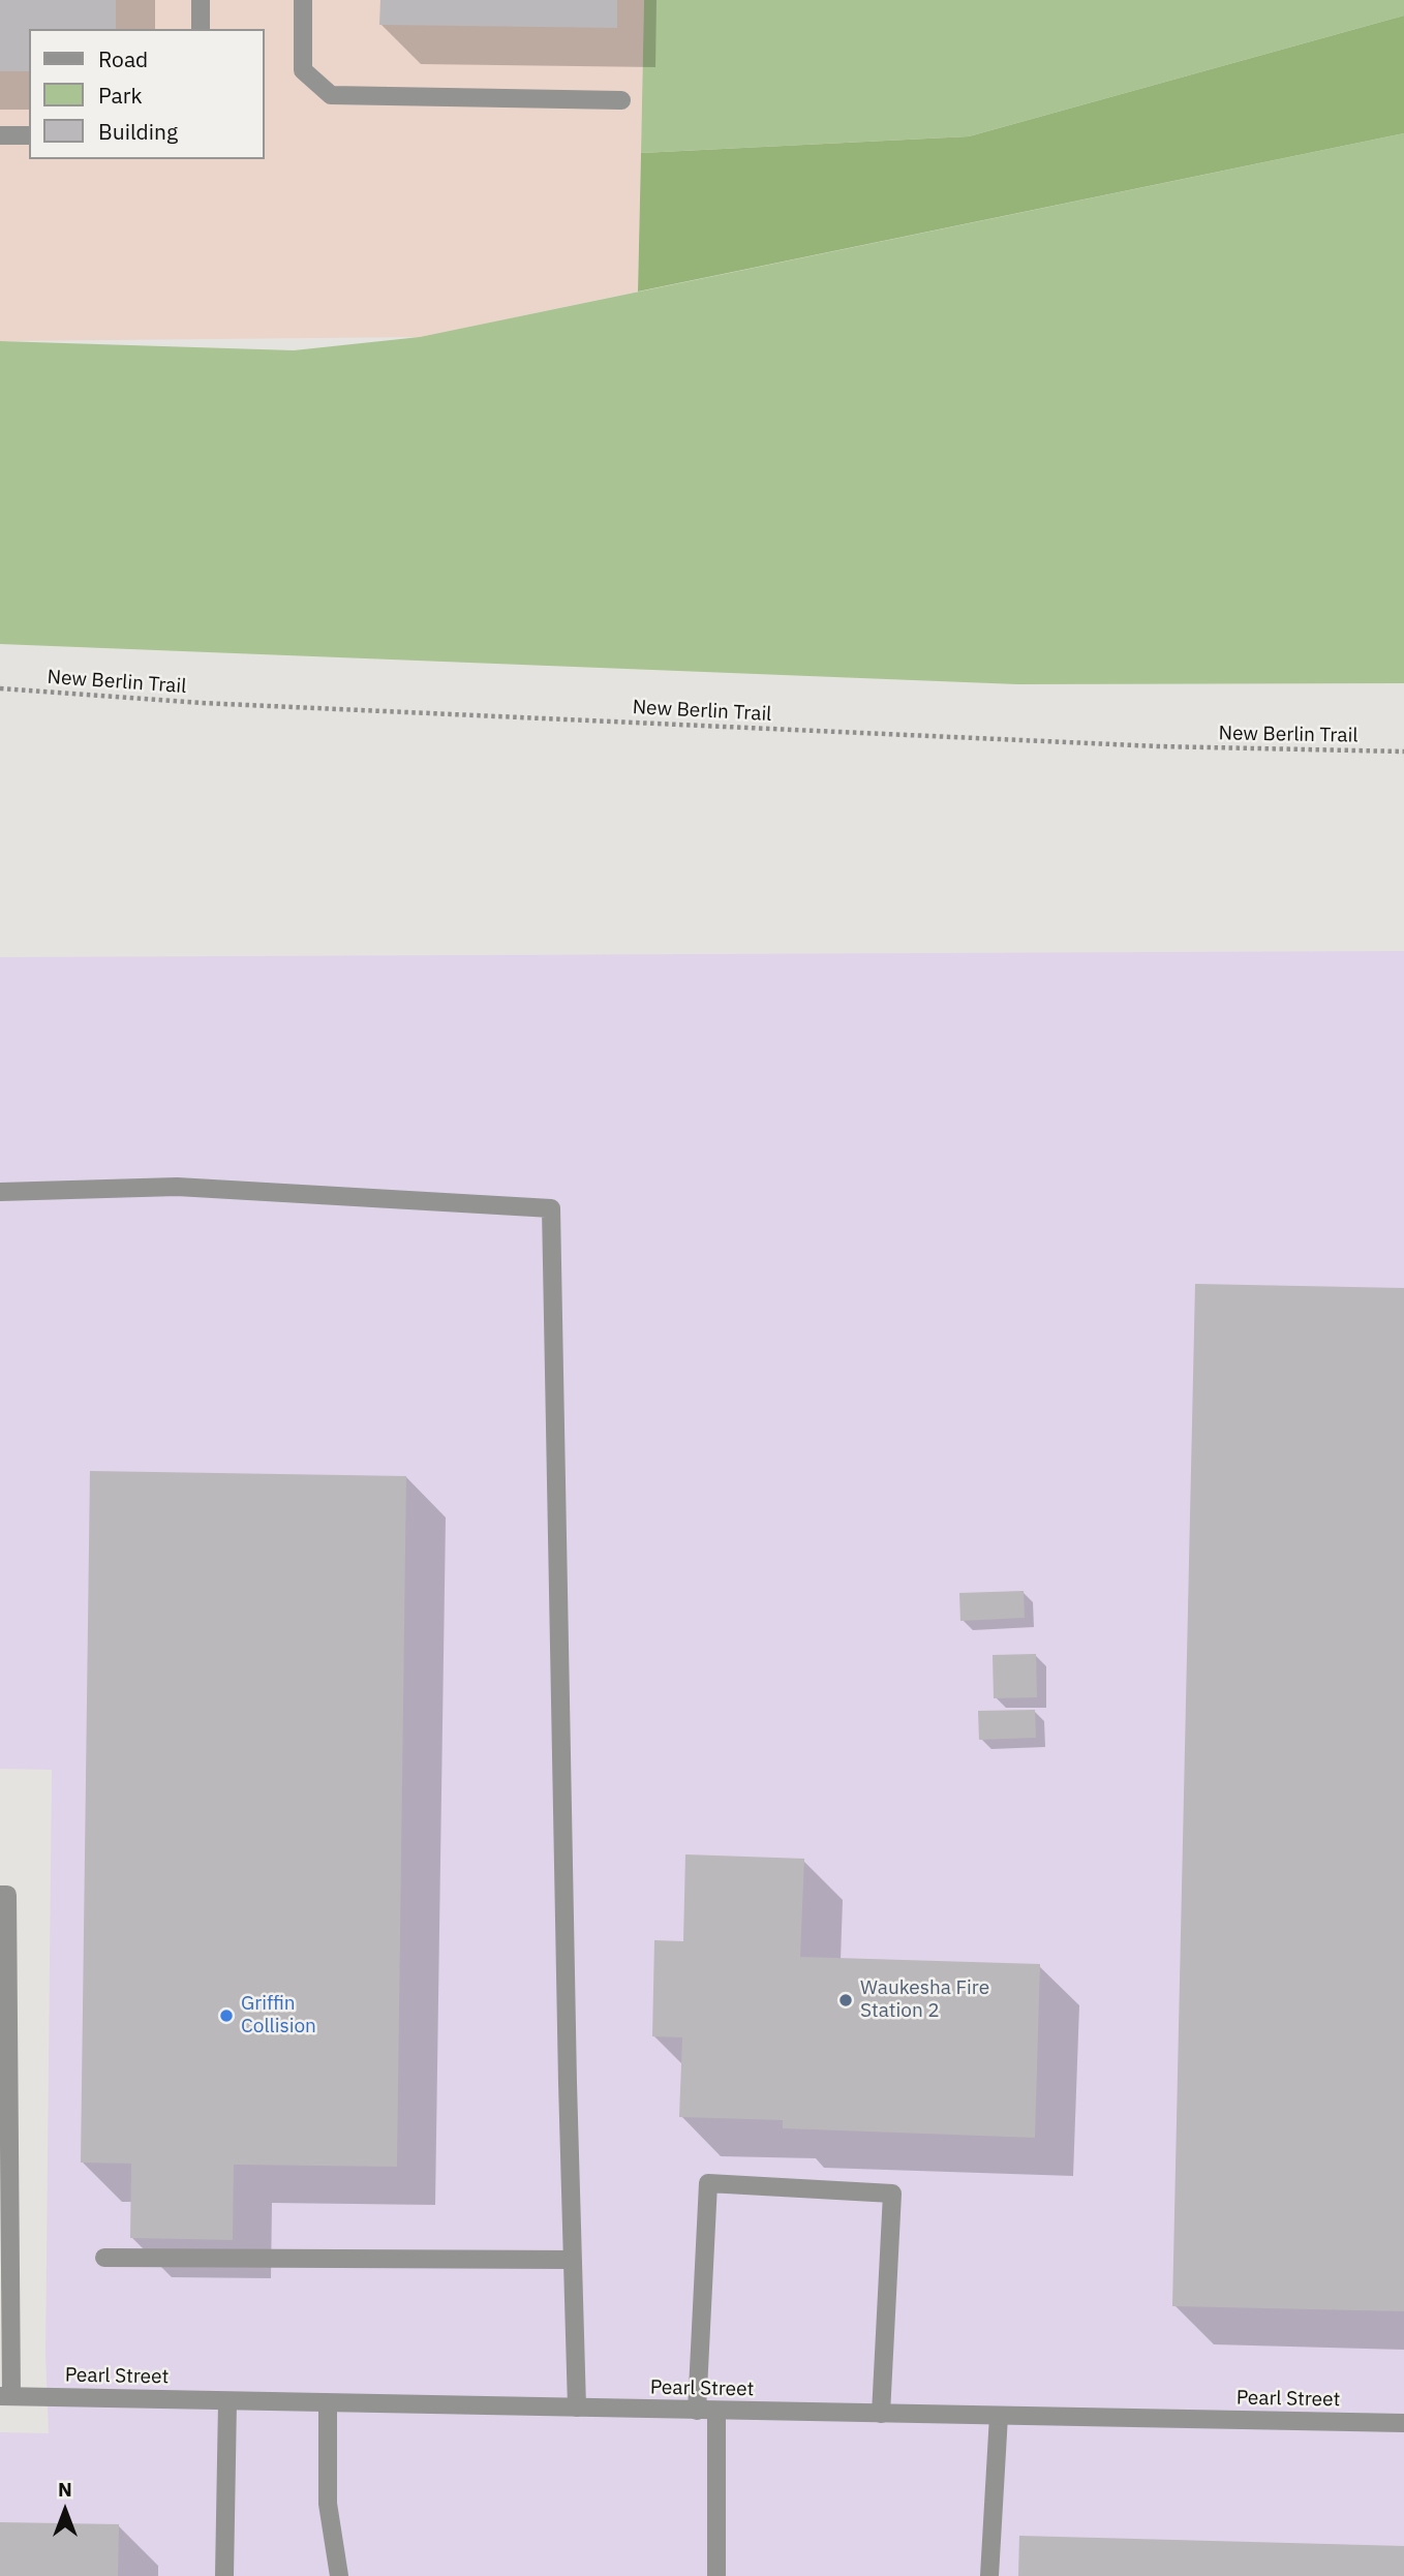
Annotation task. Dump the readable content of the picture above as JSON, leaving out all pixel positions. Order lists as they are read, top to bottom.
{
  "streets": {
    "street": ["Pearl Street"],
    "path": ["New Berlin Trail"]
  },
  "places": ["Waukesha Fire Station 2", "Griffin Collision"],
  "legend": ["Road", "Park", "Building"],
  "north": "top"
}
